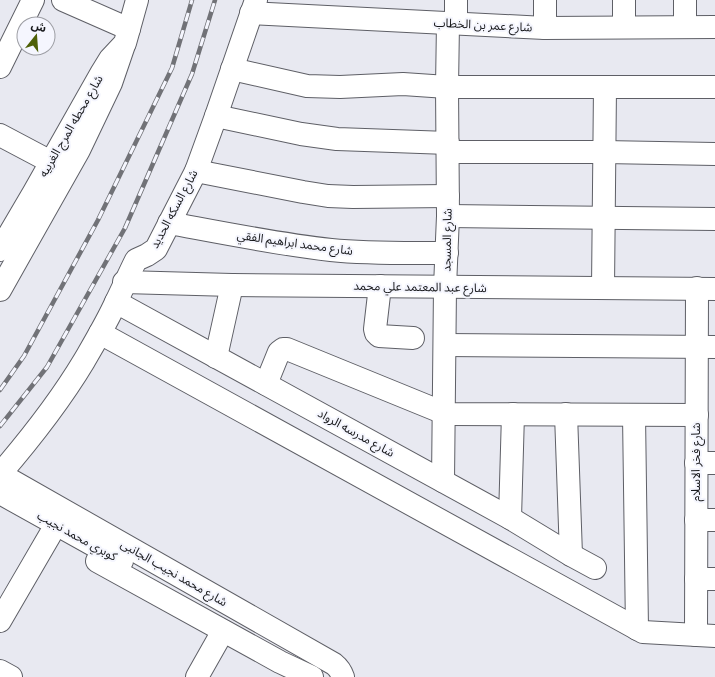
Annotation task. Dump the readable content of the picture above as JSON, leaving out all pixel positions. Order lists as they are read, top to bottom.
{
  "streets": {
    "street": [
      "شارع عمر بن الخطاب",
      "شارع محطه المرج الغربيه",
      "شارع السكه الحديد",
      "شارع المسجد",
      "شارع محمد ابراهيم الفقي",
      "شارع عبد المعتمد علي محمد",
      "شارع مدرسه الرواد",
      "شارع فخر الاسلام",
      "كوبري محمد نجيب",
      "شارع محمد نجيب الجانبى"
    ]
  },
  "crossings": [
    ["شارع عمر بن الخطاب", "شارع السكه الحديد"],
    ["شارع عمر بن الخطاب", "شارع المسجد"],
    ["شارع السكه الحديد", "شارع محمد ابراهيم الفقي"],
    ["شارع السكه الحديد", "شارع عبد المعتمد علي محمد"],
    ["شارع السكه الحديد", "شارع مدرسه الرواد"],
    ["شارع السكه الحديد", "شارع محمد نجيب الجانبى"],
    ["شارع المسجد", "شارع محمد ابراهيم الفقي"],
    ["شارع المسجد", "شارع عبد المعتمد علي محمد"],
    ["شارع المسجد", "شارع مدرسه الرواد"],
    ["شارع عبد المعتمد علي محمد", "شارع مدرسه الرواد"],
    ["شارع عبد المعتمد علي محمد", "شارع فخر الاسلام"],
    ["كوبري محمد نجيب", "شارع محمد نجيب الجانبى"]
  ],
  "north": "top"
}
